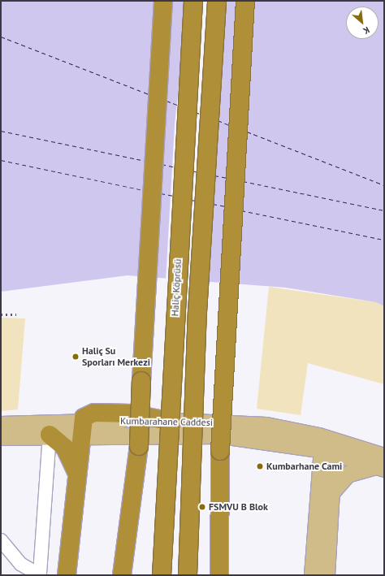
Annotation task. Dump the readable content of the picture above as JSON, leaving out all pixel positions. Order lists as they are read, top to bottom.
{
  "streets": {
    "highway": ["Haliç Köprüsü"],
    "main road": ["Kumbarahane Caddesi"]
  },
  "places": ["Haliç Su Sporları Merkezi", "Kumbarhane Cami", "FSMVU B Blok"],
  "north": "bottom right"
}
